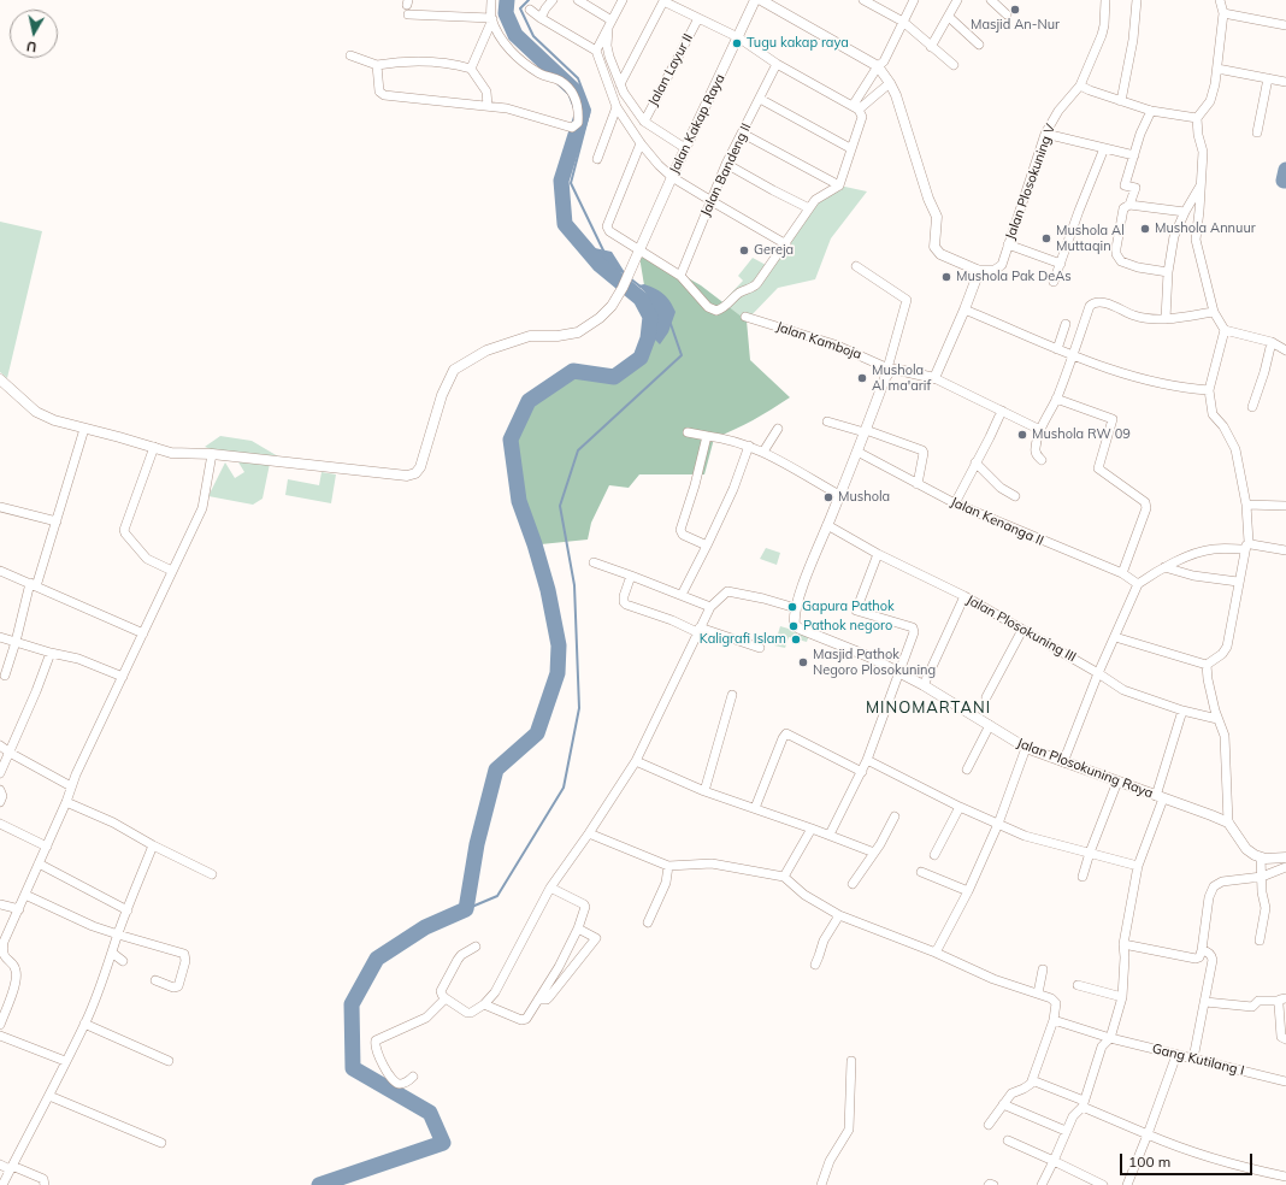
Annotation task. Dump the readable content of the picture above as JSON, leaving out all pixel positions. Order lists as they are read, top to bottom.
{
  "streets": {
    "street": [
      "Jalan Layur II",
      "Jalan Kakap Raya",
      "Jalan Bandeng II",
      "Jalan Plosokuning V",
      "Jalan Kamboja",
      "Jalan Kenanga II",
      "Jalan Plosokuning III",
      "Jalan Plosokuning Raya",
      "Gang Kutilang I"
    ]
  },
  "districts": ["MINOMARTANI"],
  "places": [
    "Masjid An-Nur",
    "Tugu kakap raya",
    "Mushola Annuur",
    "Mushola Al Muttaqin",
    "Gereja",
    "Mushola Pak DeAs",
    "Mushola Al ma'arif",
    "Mushola RW 09",
    "Mushola",
    "Gapura Pathok",
    "Pathok negoro",
    "Kaligrafi Islam",
    "Masjid Pathok Negoro Plosokuning"
  ],
  "scale_bar": "100 m",
  "north": "bottom"
}
